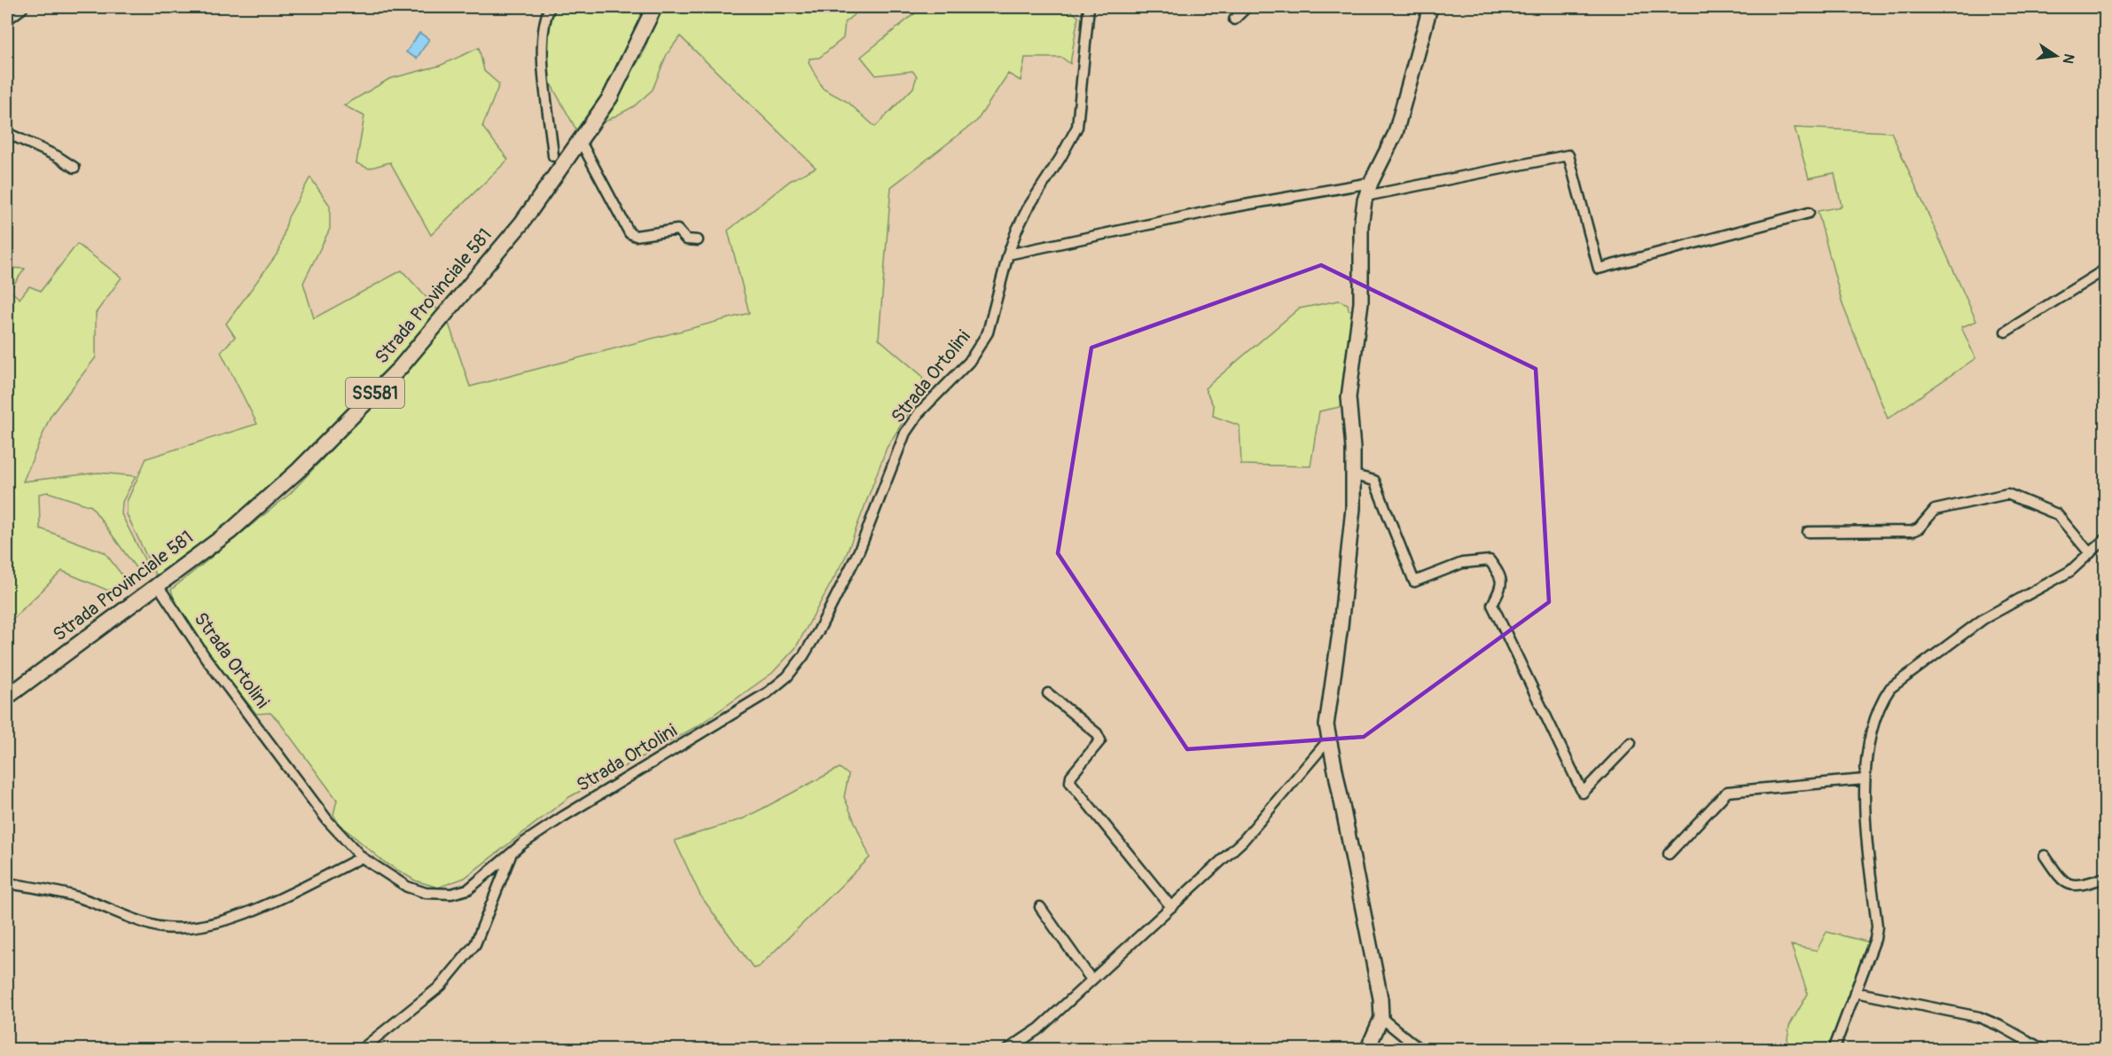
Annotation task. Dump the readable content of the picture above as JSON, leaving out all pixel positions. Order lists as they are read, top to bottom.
{
  "streets": {
    "main road": ["Strada Provinciale 581", "SS581"],
    "street": ["Strada Ortolini"]
  },
  "crossings": [
    ["Strada Provinciale 581", "Strada Ortolini"]
  ],
  "north": "right"
}
